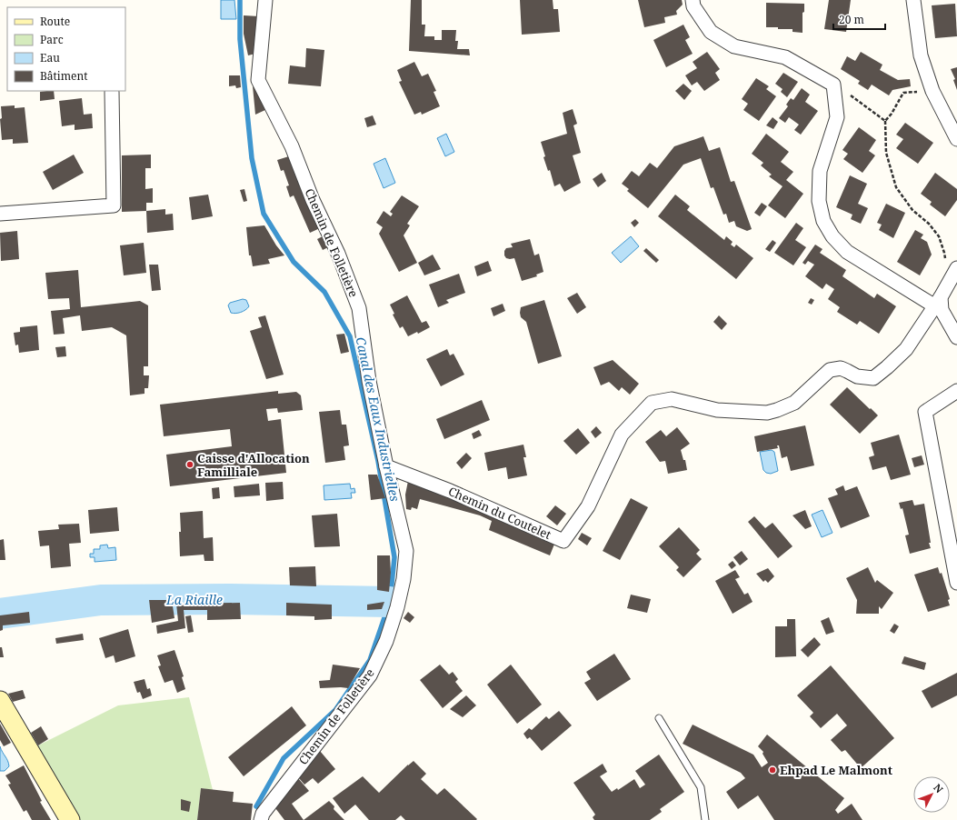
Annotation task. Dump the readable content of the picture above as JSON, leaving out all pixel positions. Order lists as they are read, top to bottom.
{
  "streets": {
    "street": ["Chemin de Folletière", "Chemin du Coutelet"]
  },
  "crossings": [
    ["Chemin de Folletière", "Chemin du Coutelet"]
  ],
  "water": ["Canal des Eaux Industrielles", "La Riaille"],
  "places": ["Caisse d'Allocation Familliale", "Ehpad Le Malmont"],
  "legend": [
    "Route",
    "Parc",
    "Eau",
    "Bâtiment"
  ],
  "scale_bar": "20 m",
  "north": "top right"
}
